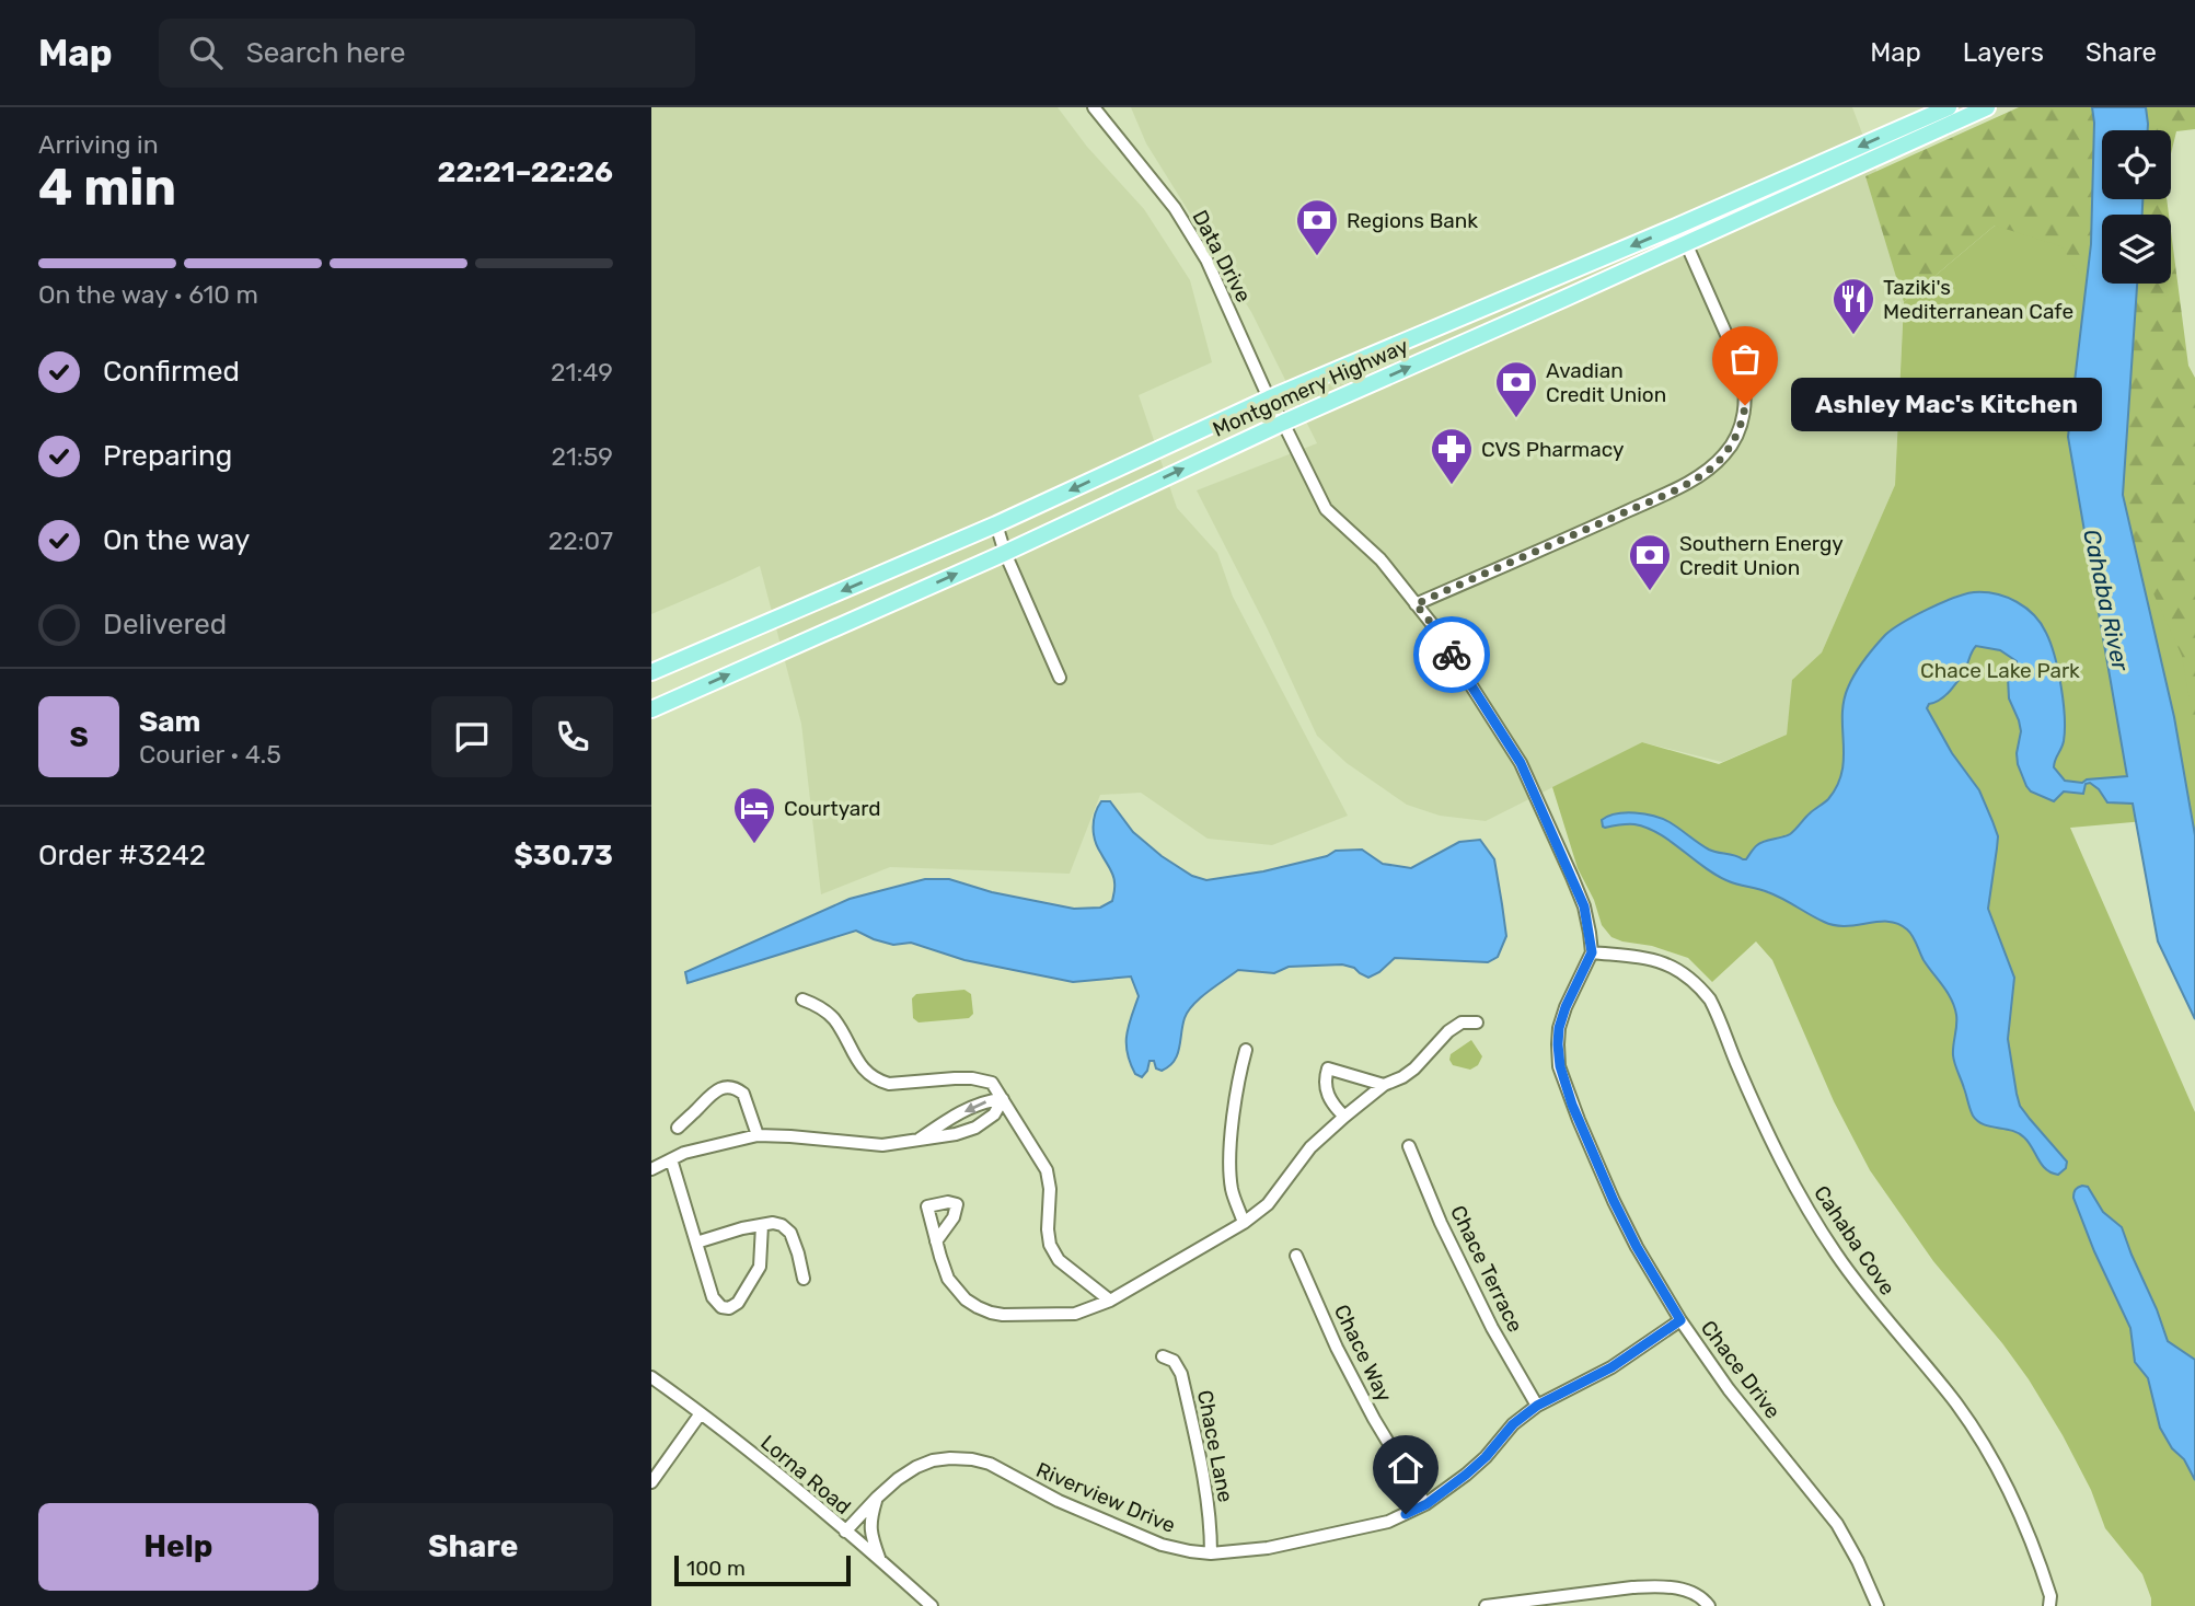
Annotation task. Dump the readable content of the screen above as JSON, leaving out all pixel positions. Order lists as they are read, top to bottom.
{
  "streets": {
    "main road": ["Montgomery Highway"],
    "street": [
      "Data Drive",
      "Cahaba Cove",
      "Chace Terrace",
      "Chace Way",
      "Chace Drive",
      "Chace Lane",
      "Lorna Road",
      "Riverview Drive"
    ]
  },
  "crossings": [
    ["Data Drive", "Montgomery Highway"],
    ["Cahaba Cove", "Chace Drive"],
    ["Chace Terrace", "Riverview Drive"],
    ["Chace Way", "Riverview Drive"],
    ["Chace Drive", "Riverview Drive"],
    ["Chace Lane", "Riverview Drive"],
    ["Lorna Road", "Riverview Drive"]
  ],
  "water": ["Cahaba River"],
  "parks": ["Chace Lake Park"],
  "places": {
    "bank": ["Regions Bank", "Avadian Credit Union", "Southern Energy Credit Union"],
    "restaurant": ["Taziki's Mediterranean Cafe"],
    "other": ["Ashley Mac's Kitchen"],
    "pharmacy": ["CVS Pharmacy"],
    "hotel": ["Courtyard"]
  },
  "scale_bar": "100 m",
  "page": {
    "header": "Map",
    "search": "Search here",
    "nav": ["Map", "Layers", "Share"],
    "heading": ["4 min", "Arriving in", "22:21–22:26"],
    "panel": [
      "Sam",
      "Courier · 4.5",
      "Order #3242",
      "$30.73"
    ],
    "bar": "On the way · 610 m",
    "list": [
      ["Confirmed", "21:49"],
      ["Preparing", "21:59"],
      ["On the way", "22:07"],
      "Delivered"
    ],
    "bubble": "Ashley Mac's Kitchen",
    "round": "S",
    "buttons": ["Help", "Share"],
    "scale": "100 m"
  }
}
